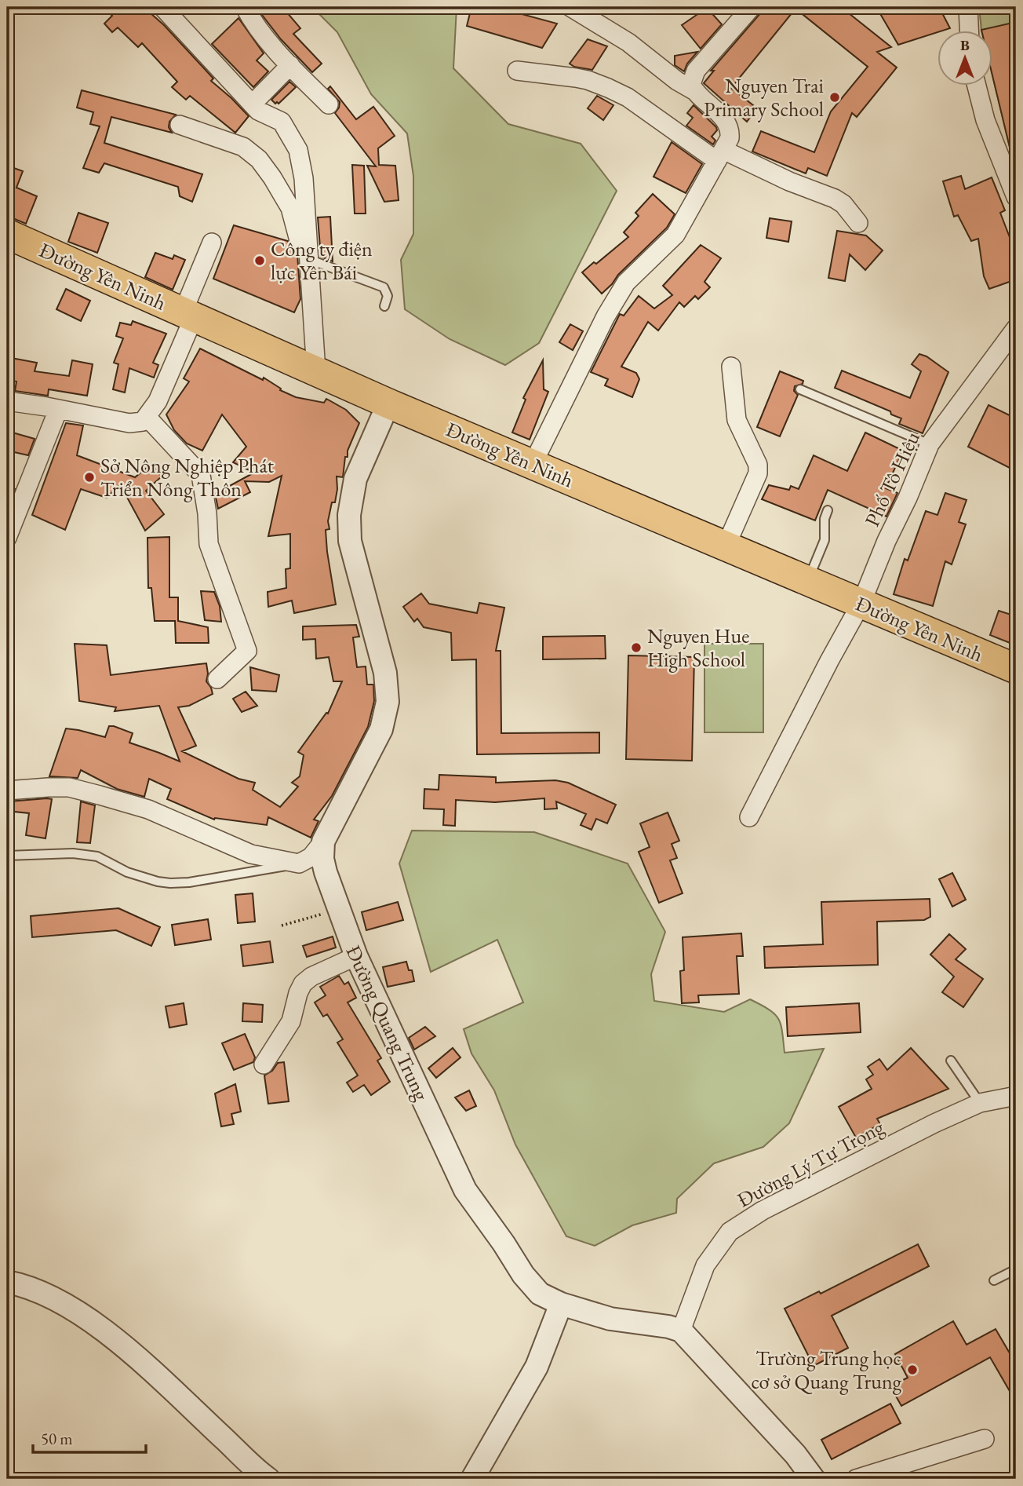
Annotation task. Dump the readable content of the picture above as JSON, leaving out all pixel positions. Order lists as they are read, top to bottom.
{
  "streets": {
    "main road": ["Đường Yên Ninh"],
    "street": ["Phố Tô Hiệu", "Đường Quang Trung", "Đường Lý Tự Trọng"]
  },
  "crossings": [
    ["Đường Yên Ninh", "Phố Tô Hiệu"],
    ["Đường Quang Trung", "Đường Lý Tự Trọng"]
  ],
  "places": [
    "Nguyen Trai Primary School",
    "Công ty điện lực Yên Bái",
    "Sở Nông Nghiệp Phát Triển Nông Thôn",
    "Nguyen Hue High School",
    "Trường Trung học cơ sở Quang Trung"
  ],
  "scale_bar": "50 m",
  "north": "top"
}
